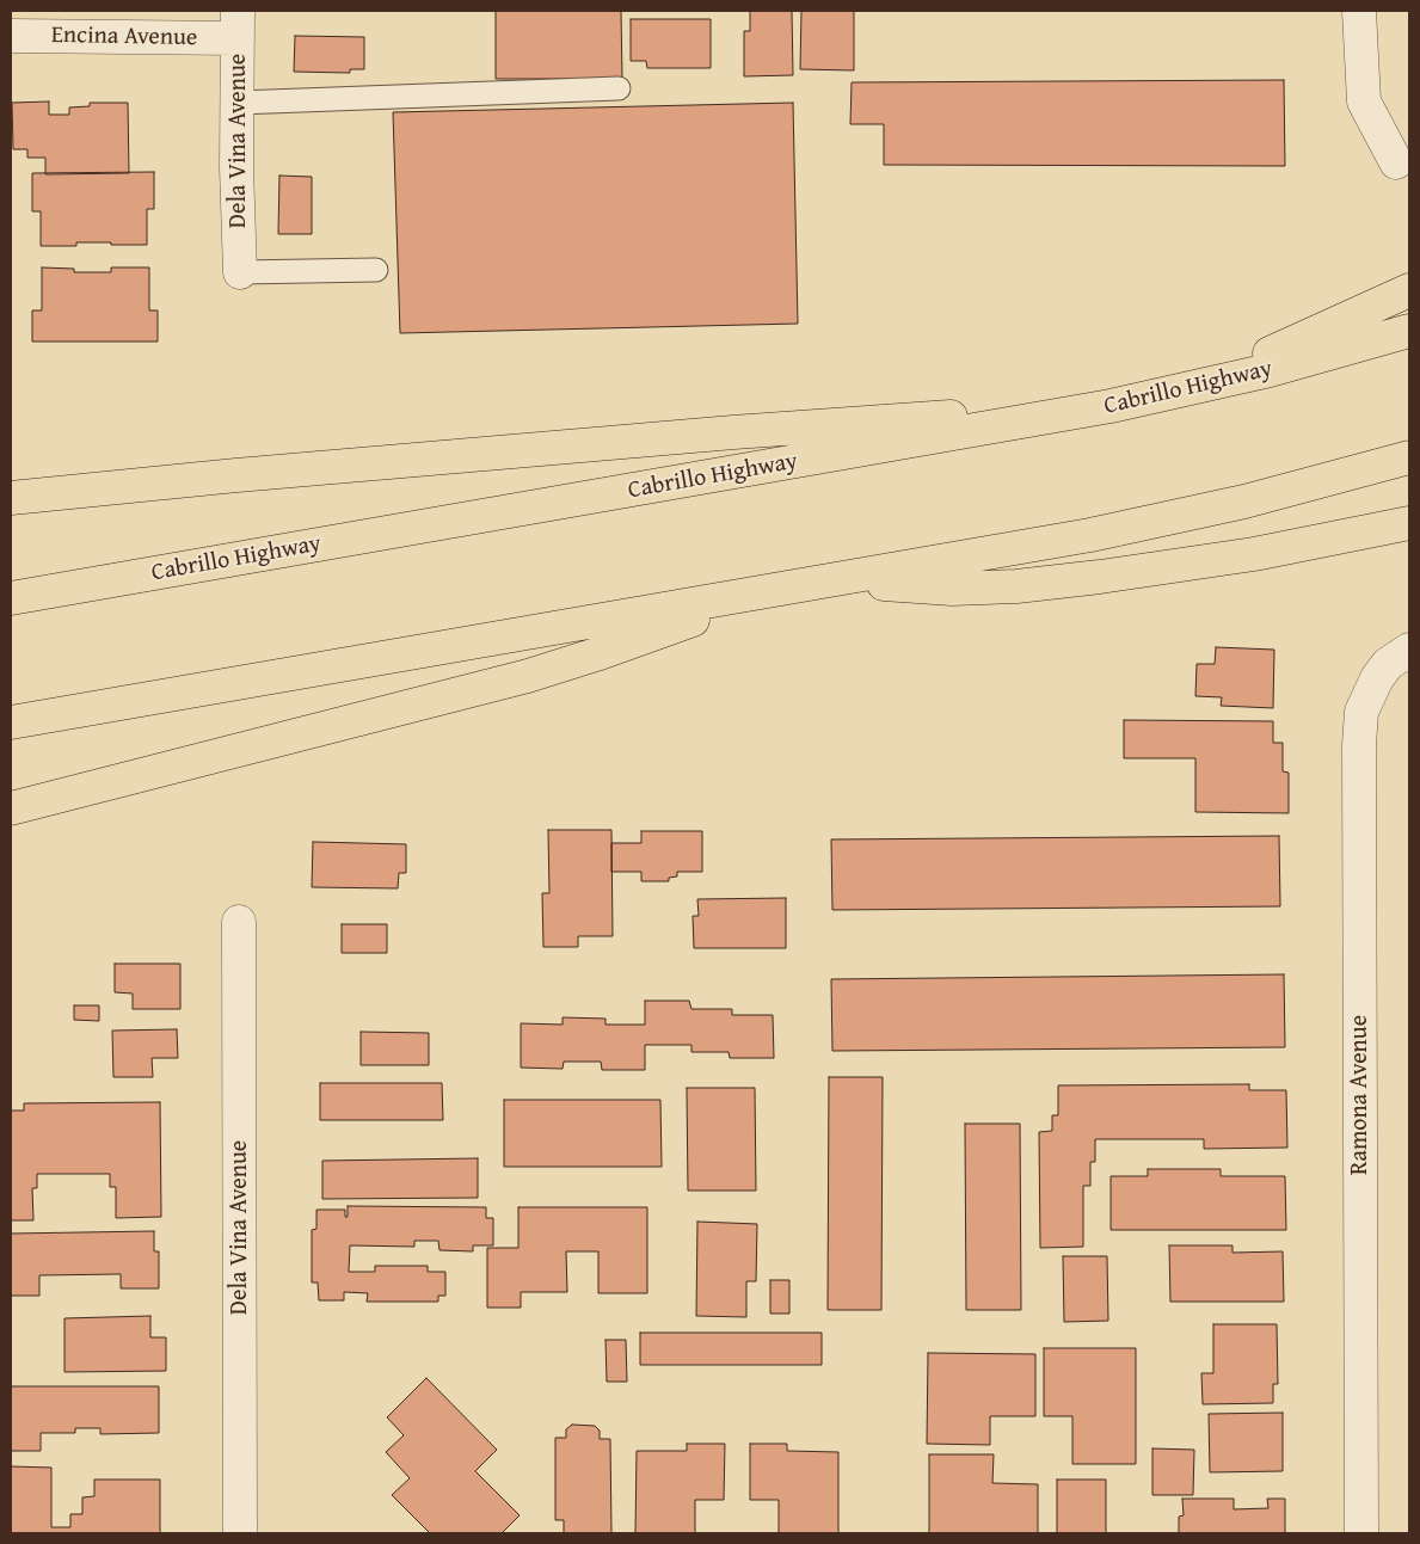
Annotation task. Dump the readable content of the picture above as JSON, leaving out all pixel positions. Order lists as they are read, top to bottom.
{
  "streets": {
    "highway": ["Cabrillo Highway"],
    "street": ["Encina Avenue", "Dela Vina Avenue", "Ramona Avenue"]
  },
  "crossings": [
    ["Encina Avenue", "Dela Vina Avenue"]
  ]
}
